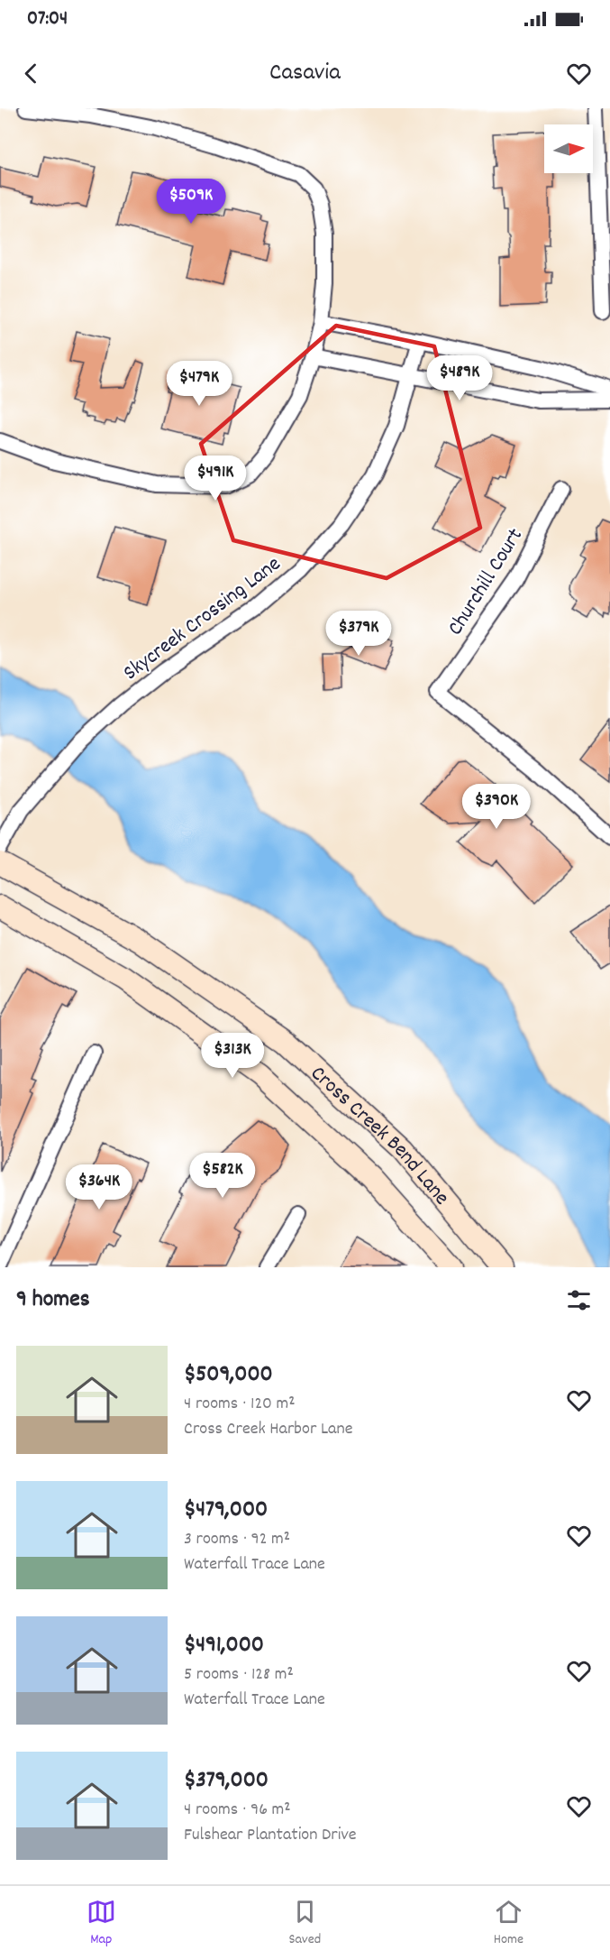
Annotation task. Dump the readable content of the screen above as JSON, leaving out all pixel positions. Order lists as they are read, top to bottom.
{
  "streets": {
    "main road": ["Cross Creek Bend Lane"],
    "street": ["Churchill Court", "Skycreek Crossing Lane"]
  },
  "north": "right",
  "page": {
    "status": "07:04",
    "header": "Casavia",
    "price": [
      "$509K",
      "$489K",
      "$479K",
      "$491K",
      "$379K",
      "$390K",
      "$313K",
      "$582K",
      "$364K"
    ],
    "heading": "9 homes",
    "list": [
      {
        "name": "$509,000",
        "note": "4 rooms · 120 m² · Cross Creek Harbor Lane"
      },
      {
        "name": "$479,000",
        "note": "3 rooms · 92 m² · Waterfall Trace Lane"
      },
      {
        "name": "$491,000",
        "note": "5 rooms · 128 m² · Waterfall Trace Lane"
      },
      {
        "name": "$379,000",
        "note": "4 rooms · 96 m² · Fulshear Plantation Drive"
      }
    ],
    "tabs": ["Map", "Saved", "Home"]
  }
}
